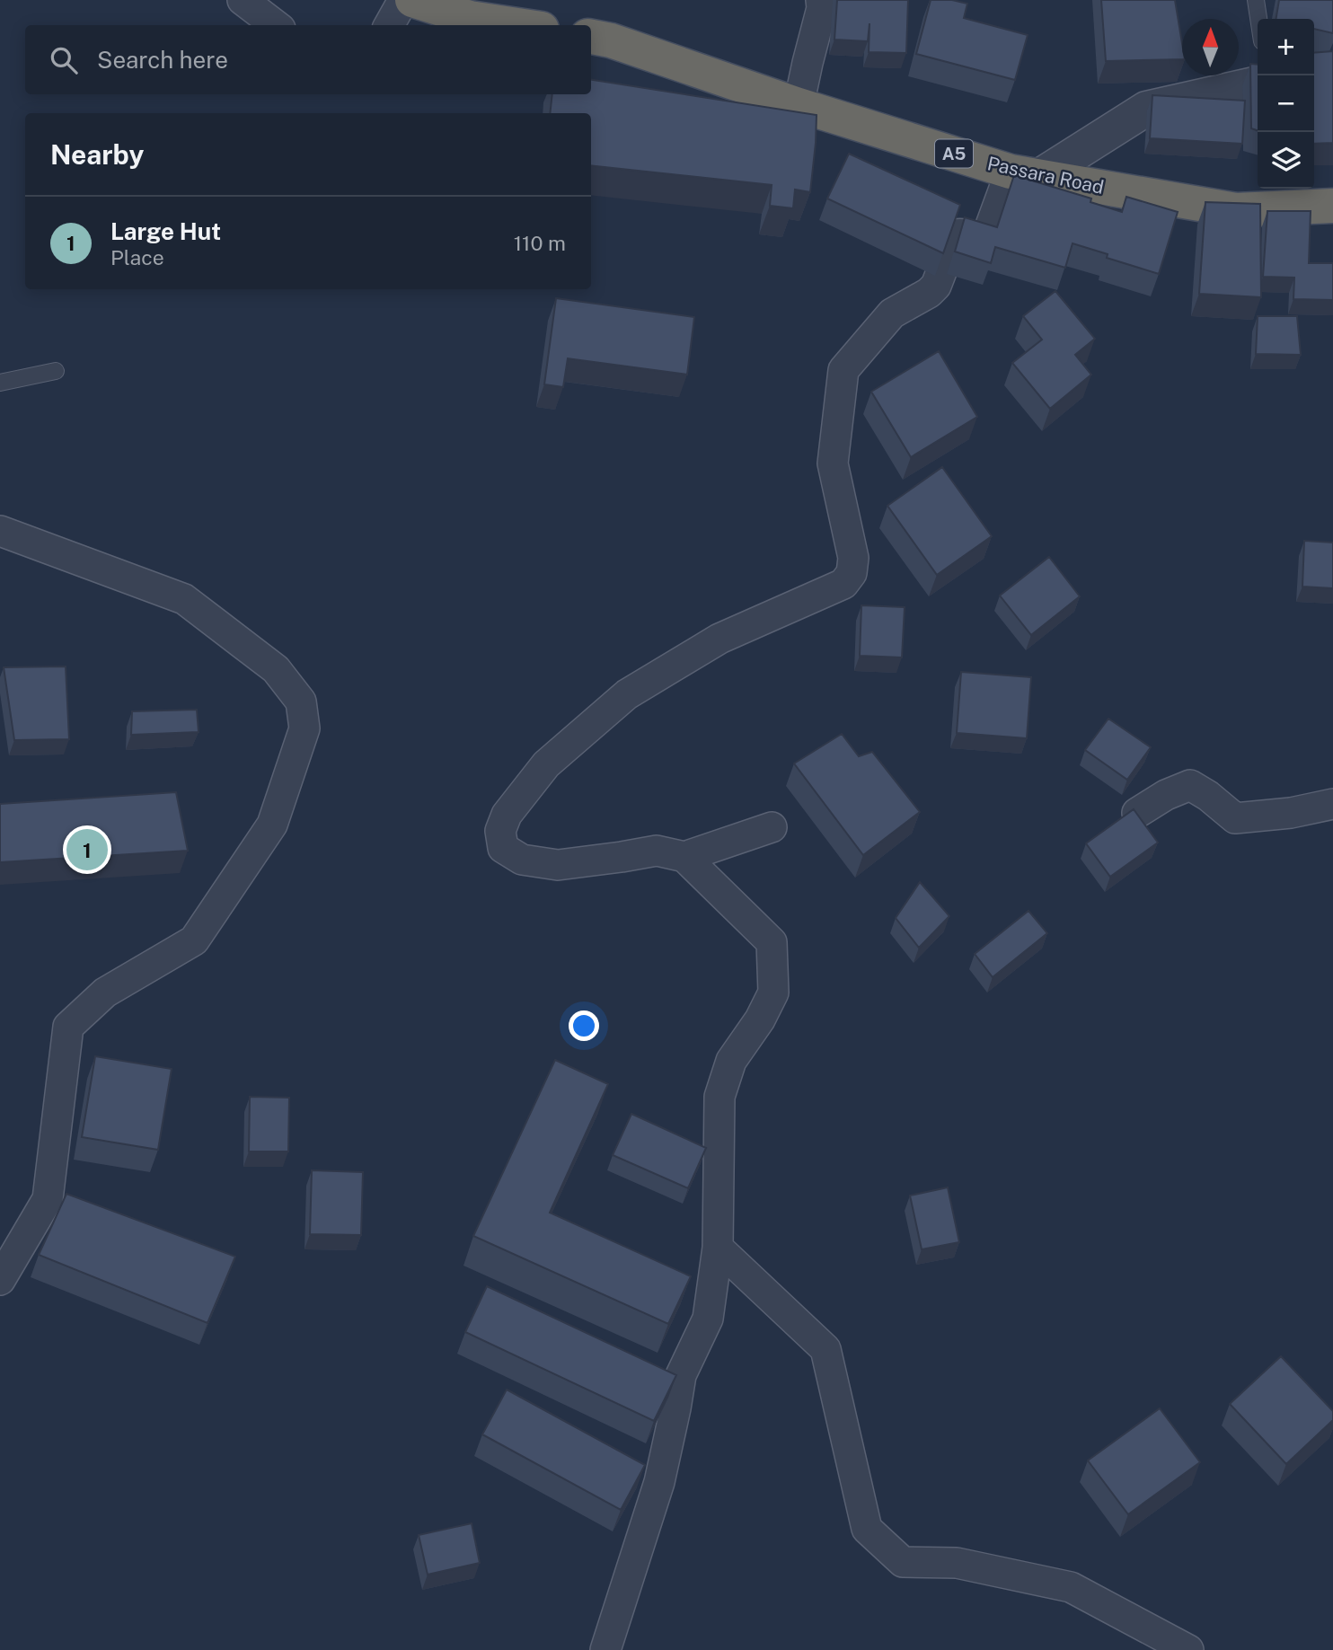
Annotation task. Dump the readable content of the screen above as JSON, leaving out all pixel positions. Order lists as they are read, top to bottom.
{
  "streets": {
    "highway": ["A5", "Passara Road"]
  },
  "north": "top",
  "page": {
    "map_buttons": ["+", "−"],
    "search": "Search here",
    "heading": "Nearby",
    "list": [
      {
        "mark": "1",
        "name": "Large Hut",
        "note": "Place",
        "value": "110 m"
      }
    ],
    "pins": "1"
  }
}
